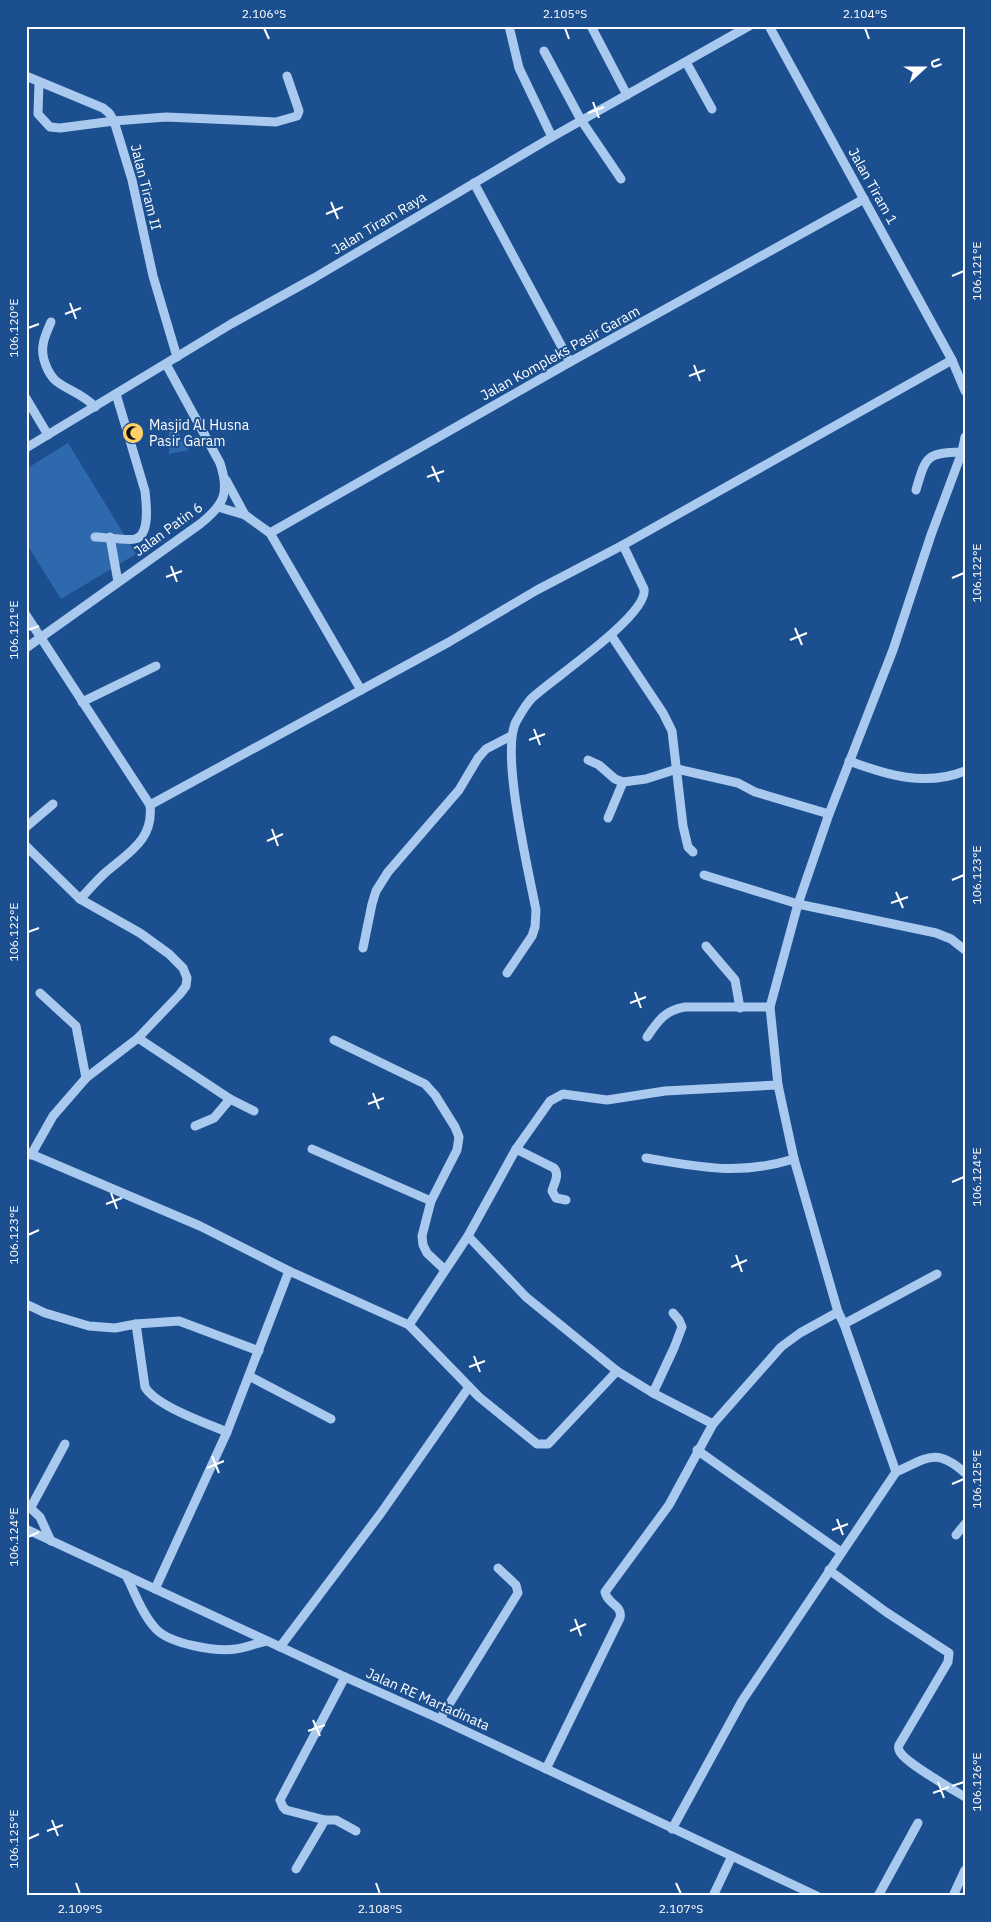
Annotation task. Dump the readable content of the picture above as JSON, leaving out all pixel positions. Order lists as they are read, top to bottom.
{
  "streets": {
    "street": [
      "Jalan Tiram 1",
      "Jalan Tiram II",
      "Jalan Tiram Raya",
      "Jalan Kompleks Pasir Garam",
      "Jalan Patin 6",
      "Jalan RE Martadinata"
    ]
  },
  "crossings": [
    ["Jalan Tiram 1", "Jalan Kompleks Pasir Garam"],
    ["Jalan Tiram II", "Jalan Tiram Raya"]
  ],
  "places": {
    "mosque": ["Masjid Al Husna Pasir Garam"]
  },
  "north": "right",
  "coordinates": [
    "2.106°S",
    "2.105°S",
    "2.104°S",
    "106.121°E",
    "106.120°E",
    "106.122°E",
    "106.123°E",
    "106.124°E",
    "106.125°E",
    "106.126°E",
    "2.109°S",
    "2.108°S",
    "2.107°S"
  ]
}
